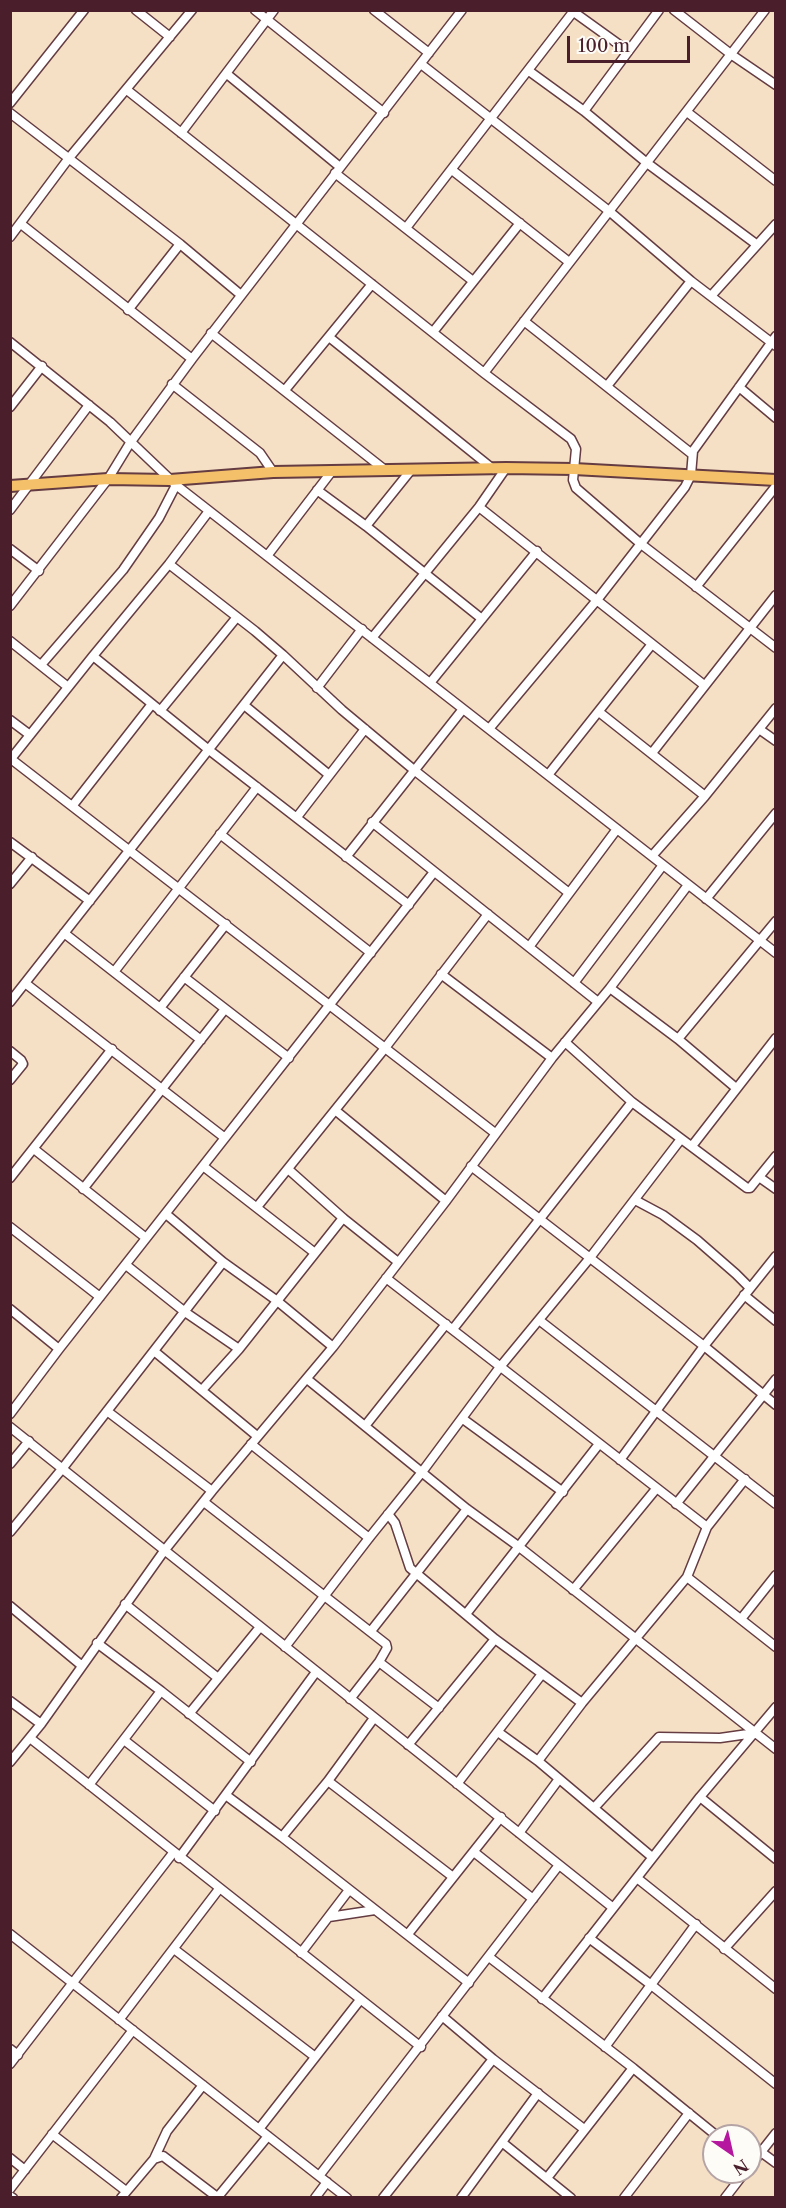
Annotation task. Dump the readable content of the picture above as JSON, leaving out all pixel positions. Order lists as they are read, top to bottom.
{
  "scale_bar": "100 m",
  "north": "bottom right"
}
